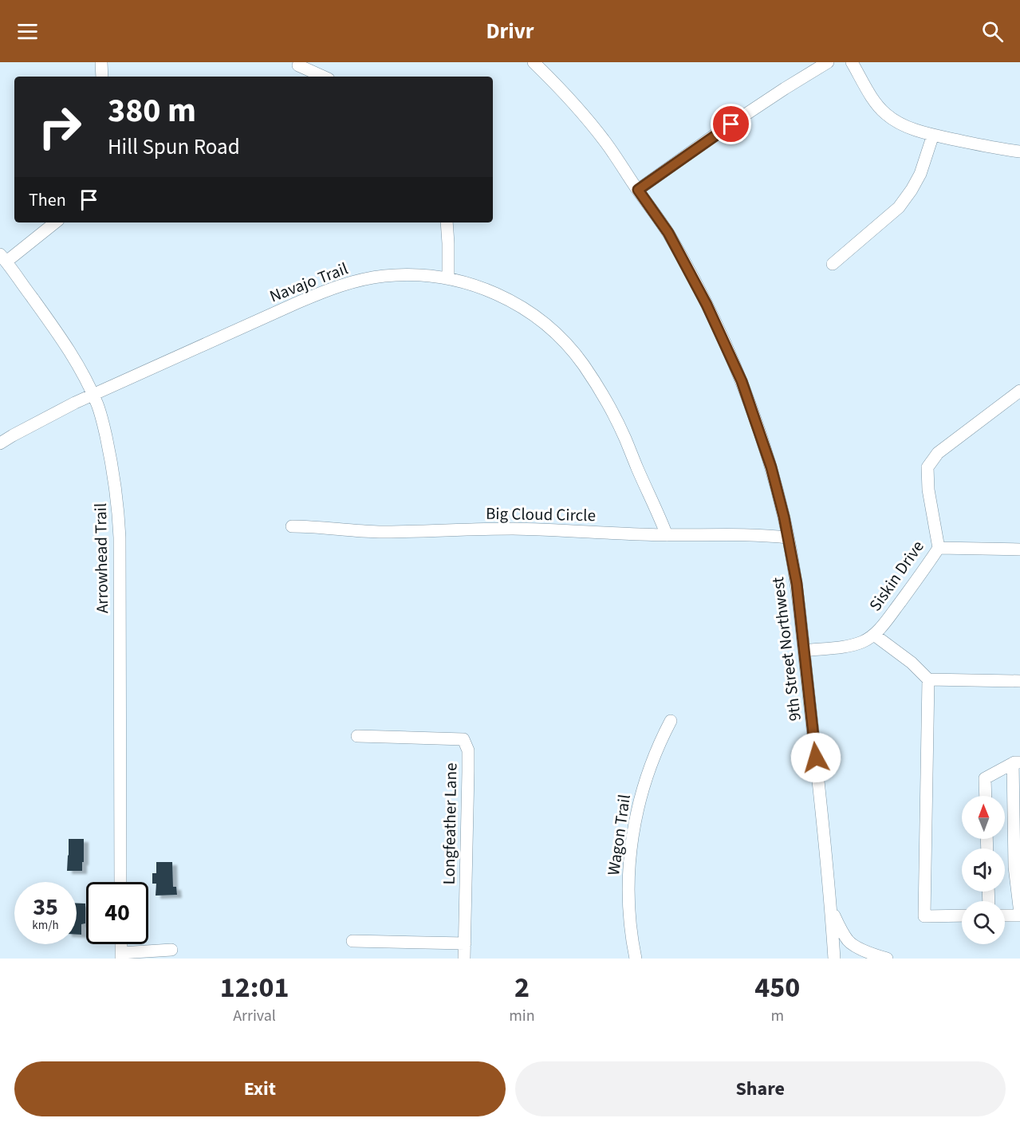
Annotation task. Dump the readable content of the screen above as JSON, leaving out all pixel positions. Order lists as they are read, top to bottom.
{
  "streets": {
    "street": [
      "Navajo Trail",
      "Big Cloud Circle",
      "Arrowhead Trail",
      "Siskin Drive",
      "9th Street Northwest",
      "Longfeather Lane",
      "Wagon Trail"
    ]
  },
  "crossings": [
    ["Navajo Trail", "Big Cloud Circle"],
    ["Navajo Trail", "Arrowhead Trail"],
    ["Big Cloud Circle", "9th Street Northwest"],
    ["Siskin Drive", "9th Street Northwest"]
  ],
  "north": "top",
  "page": {
    "header": "Drivr",
    "turn": ["380 m", "Hill Spun Road"],
    "then": "Then",
    "speed": "35 km/h",
    "limit": "40",
    "eta": [
      "12:01",
      "Arrival",
      "2",
      "min",
      "450",
      "m"
    ],
    "buttons": ["Exit", "Share"]
  }
}
